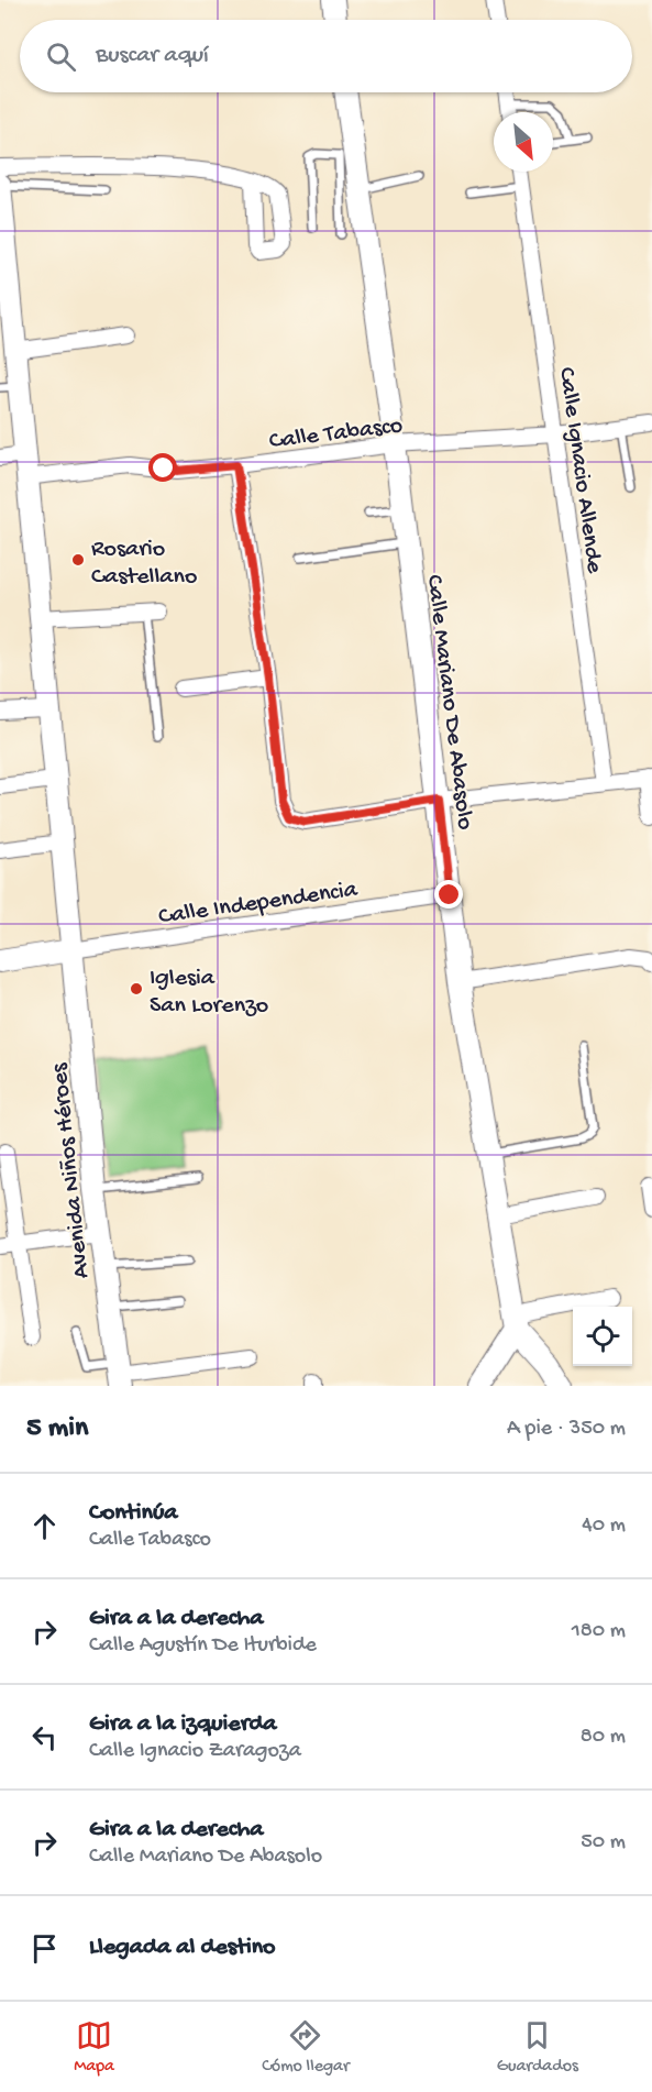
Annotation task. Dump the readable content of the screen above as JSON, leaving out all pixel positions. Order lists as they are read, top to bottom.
{
  "streets": {
    "street": [
      "Calle Tabasco",
      "Calle Ignacio Allende",
      "Calle Mariano De Abasolo",
      "Calle Independencia",
      "Avenida Niños Héroes"
    ]
  },
  "crossings": [
    ["Calle Tabasco", "Calle Ignacio Allende"],
    ["Calle Tabasco", "Calle Mariano De Abasolo"],
    ["Calle Tabasco", "Avenida Niños Héroes"],
    ["Calle Mariano De Abasolo", "Calle Independencia"],
    ["Calle Independencia", "Avenida Niños Héroes"]
  ],
  "places": ["Rosario Castellano", "Iglesia San Lorenzo"],
  "north": "bottom right",
  "page": {
    "search": "Buscar aquí",
    "heading": ["5 min", "A pie · 350 m"],
    "list": [
      ["Continúa", "Calle Tabasco", "40 m"],
      ["Gira a la derecha", "Calle Agustín De Iturbide", "180 m"],
      ["Gira a la izquierda", "Calle Ignacio Zaragoza", "80 m"],
      ["Gira a la derecha", "Calle Mariano De Abasolo", "50 m"],
      "Llegada al destino"
    ],
    "nav": ["Mapa", "Cómo llegar", "Guardados"]
  }
}
